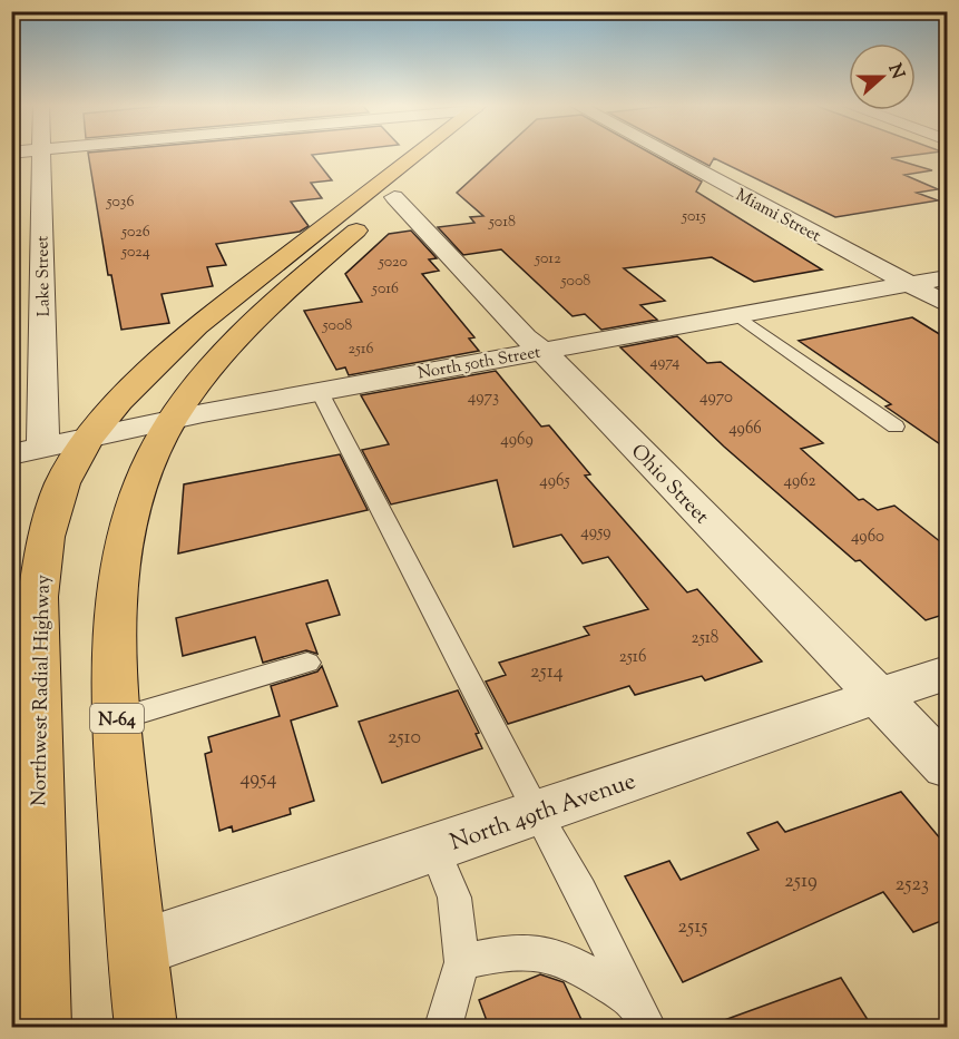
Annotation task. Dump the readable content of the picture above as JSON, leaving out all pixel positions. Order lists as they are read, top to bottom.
{
  "streets": {
    "main road": ["Northwest Radial Highway", "N-64"],
    "street": [
      "Miami Street",
      "Lake Street",
      "North 50th Street",
      "Ohio Street",
      "North 49th Avenue"
    ]
  },
  "crossings": [
    ["Miami Street", "North 50th Street"],
    ["Lake Street", "North 50th Street"],
    ["Lake Street", "Northwest Radial Highway"],
    ["North 50th Street", "Ohio Street"],
    ["North 50th Street", "Northwest Radial Highway"],
    ["North 50th Street", "N-64"],
    ["Ohio Street", "N-64"],
    ["Ohio Street", "North 49th Avenue"],
    ["N-64", "North 49th Avenue"]
  ],
  "house_numbers": [
    "5036",
    "5015",
    "5018",
    "5026",
    "5024",
    "5012",
    "5020",
    "5008",
    "5016",
    "5008",
    "2516",
    "4974",
    "4973",
    "4970",
    "4966",
    "4969",
    "4965",
    "4962",
    "4959",
    "4960",
    "2518",
    "2516",
    "2514",
    "2510",
    "4954",
    "2519",
    "2523",
    "2515"
  ],
  "north": "right"
}
